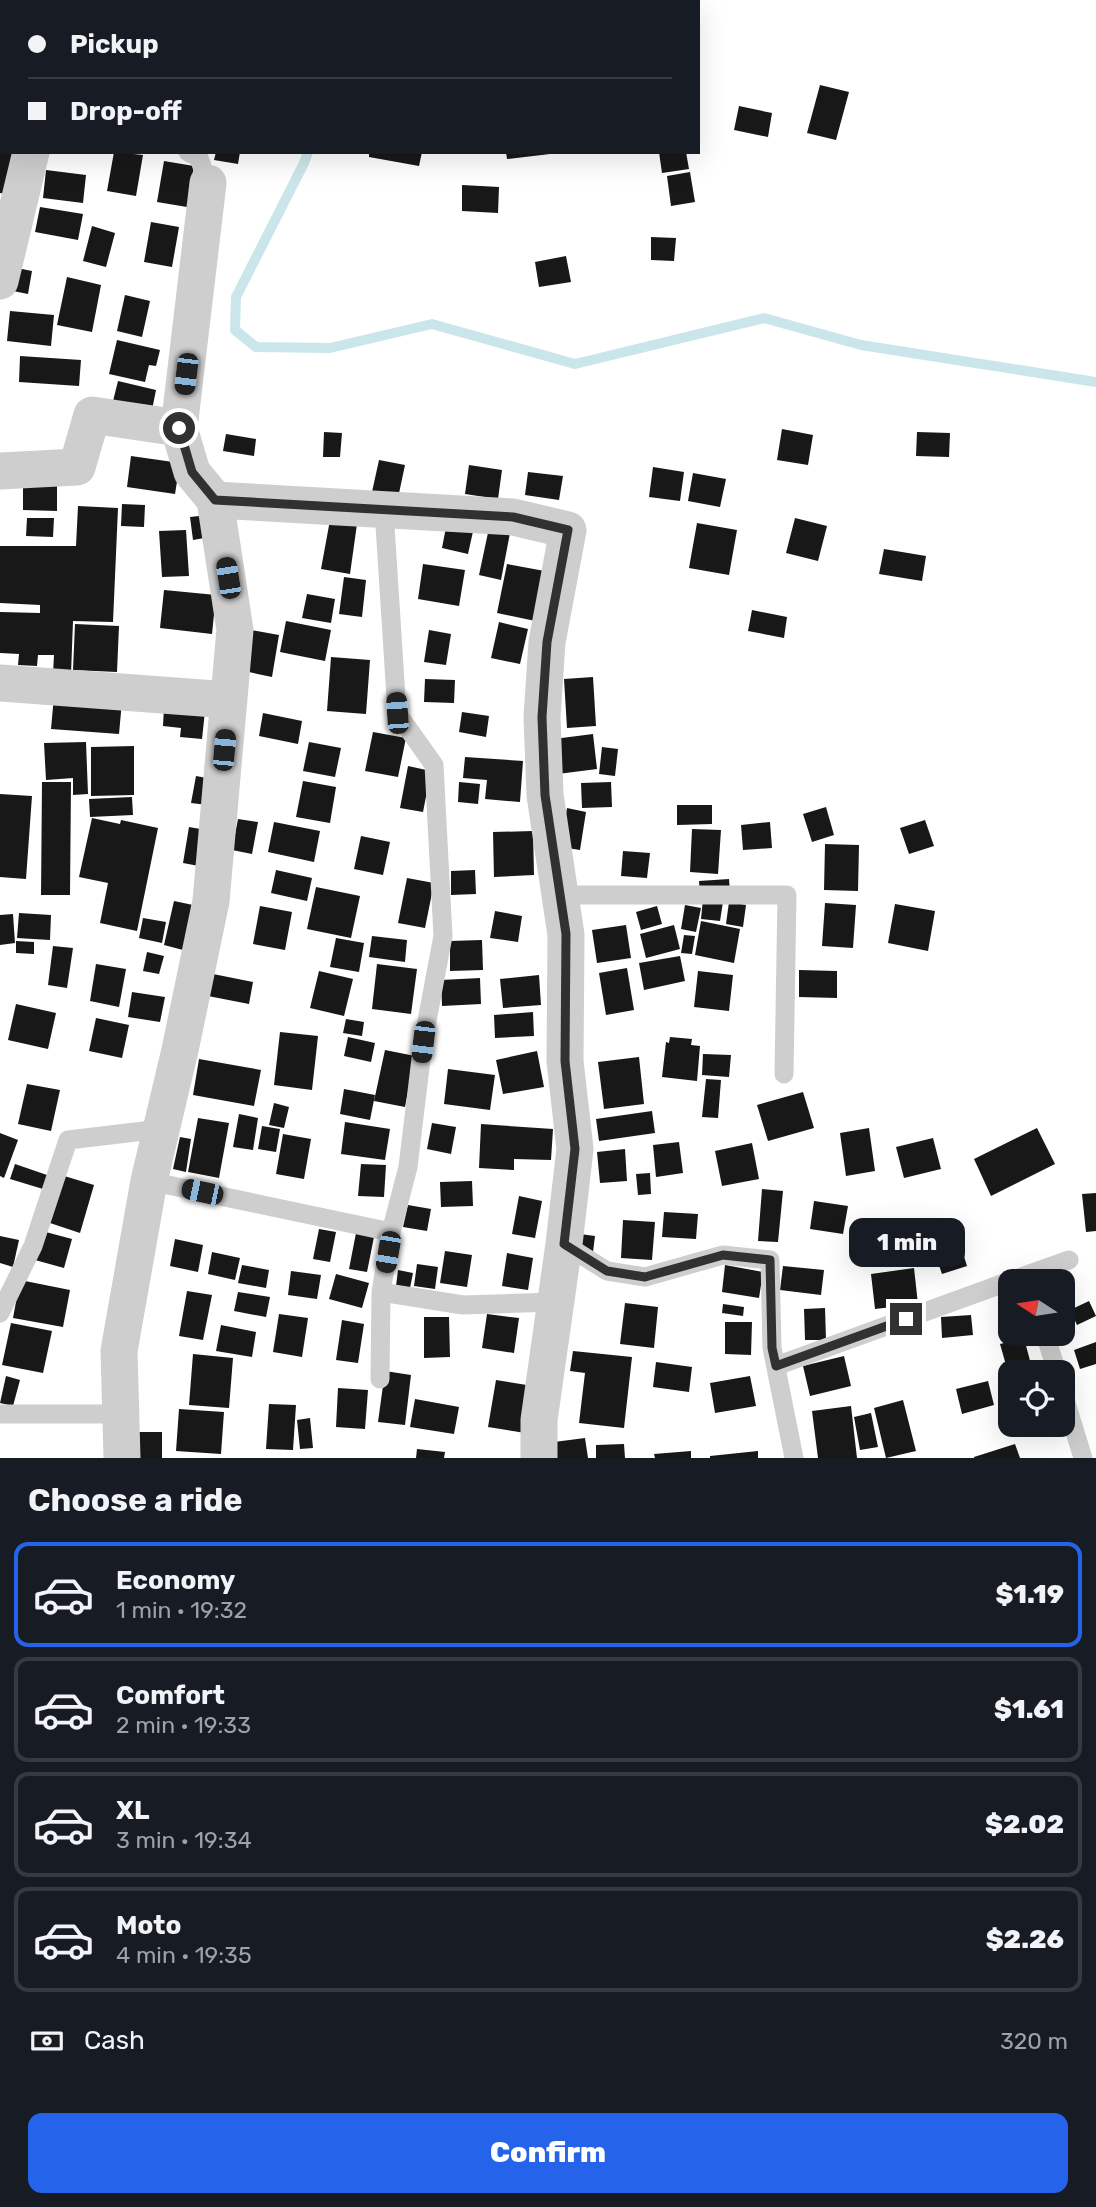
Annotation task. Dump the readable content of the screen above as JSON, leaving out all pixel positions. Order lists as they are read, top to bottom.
{
  "north": "left",
  "page": {
    "banner": ["Pickup", "Drop-off"],
    "bubble": "1 min",
    "heading": "Choose a ride",
    "list": [
      {
        "name": "Economy",
        "note": "1 min · 19:32",
        "value": "$1.19"
      },
      {
        "name": "Comfort",
        "note": "2 min · 19:33",
        "value": "$1.61"
      },
      {
        "name": "XL",
        "note": "3 min · 19:34",
        "value": "$2.02"
      },
      {
        "name": "Moto",
        "note": "4 min · 19:35",
        "value": "$2.26"
      }
    ],
    "pay": ["Cash", "320 m"],
    "buttons": "Confirm"
  }
}
